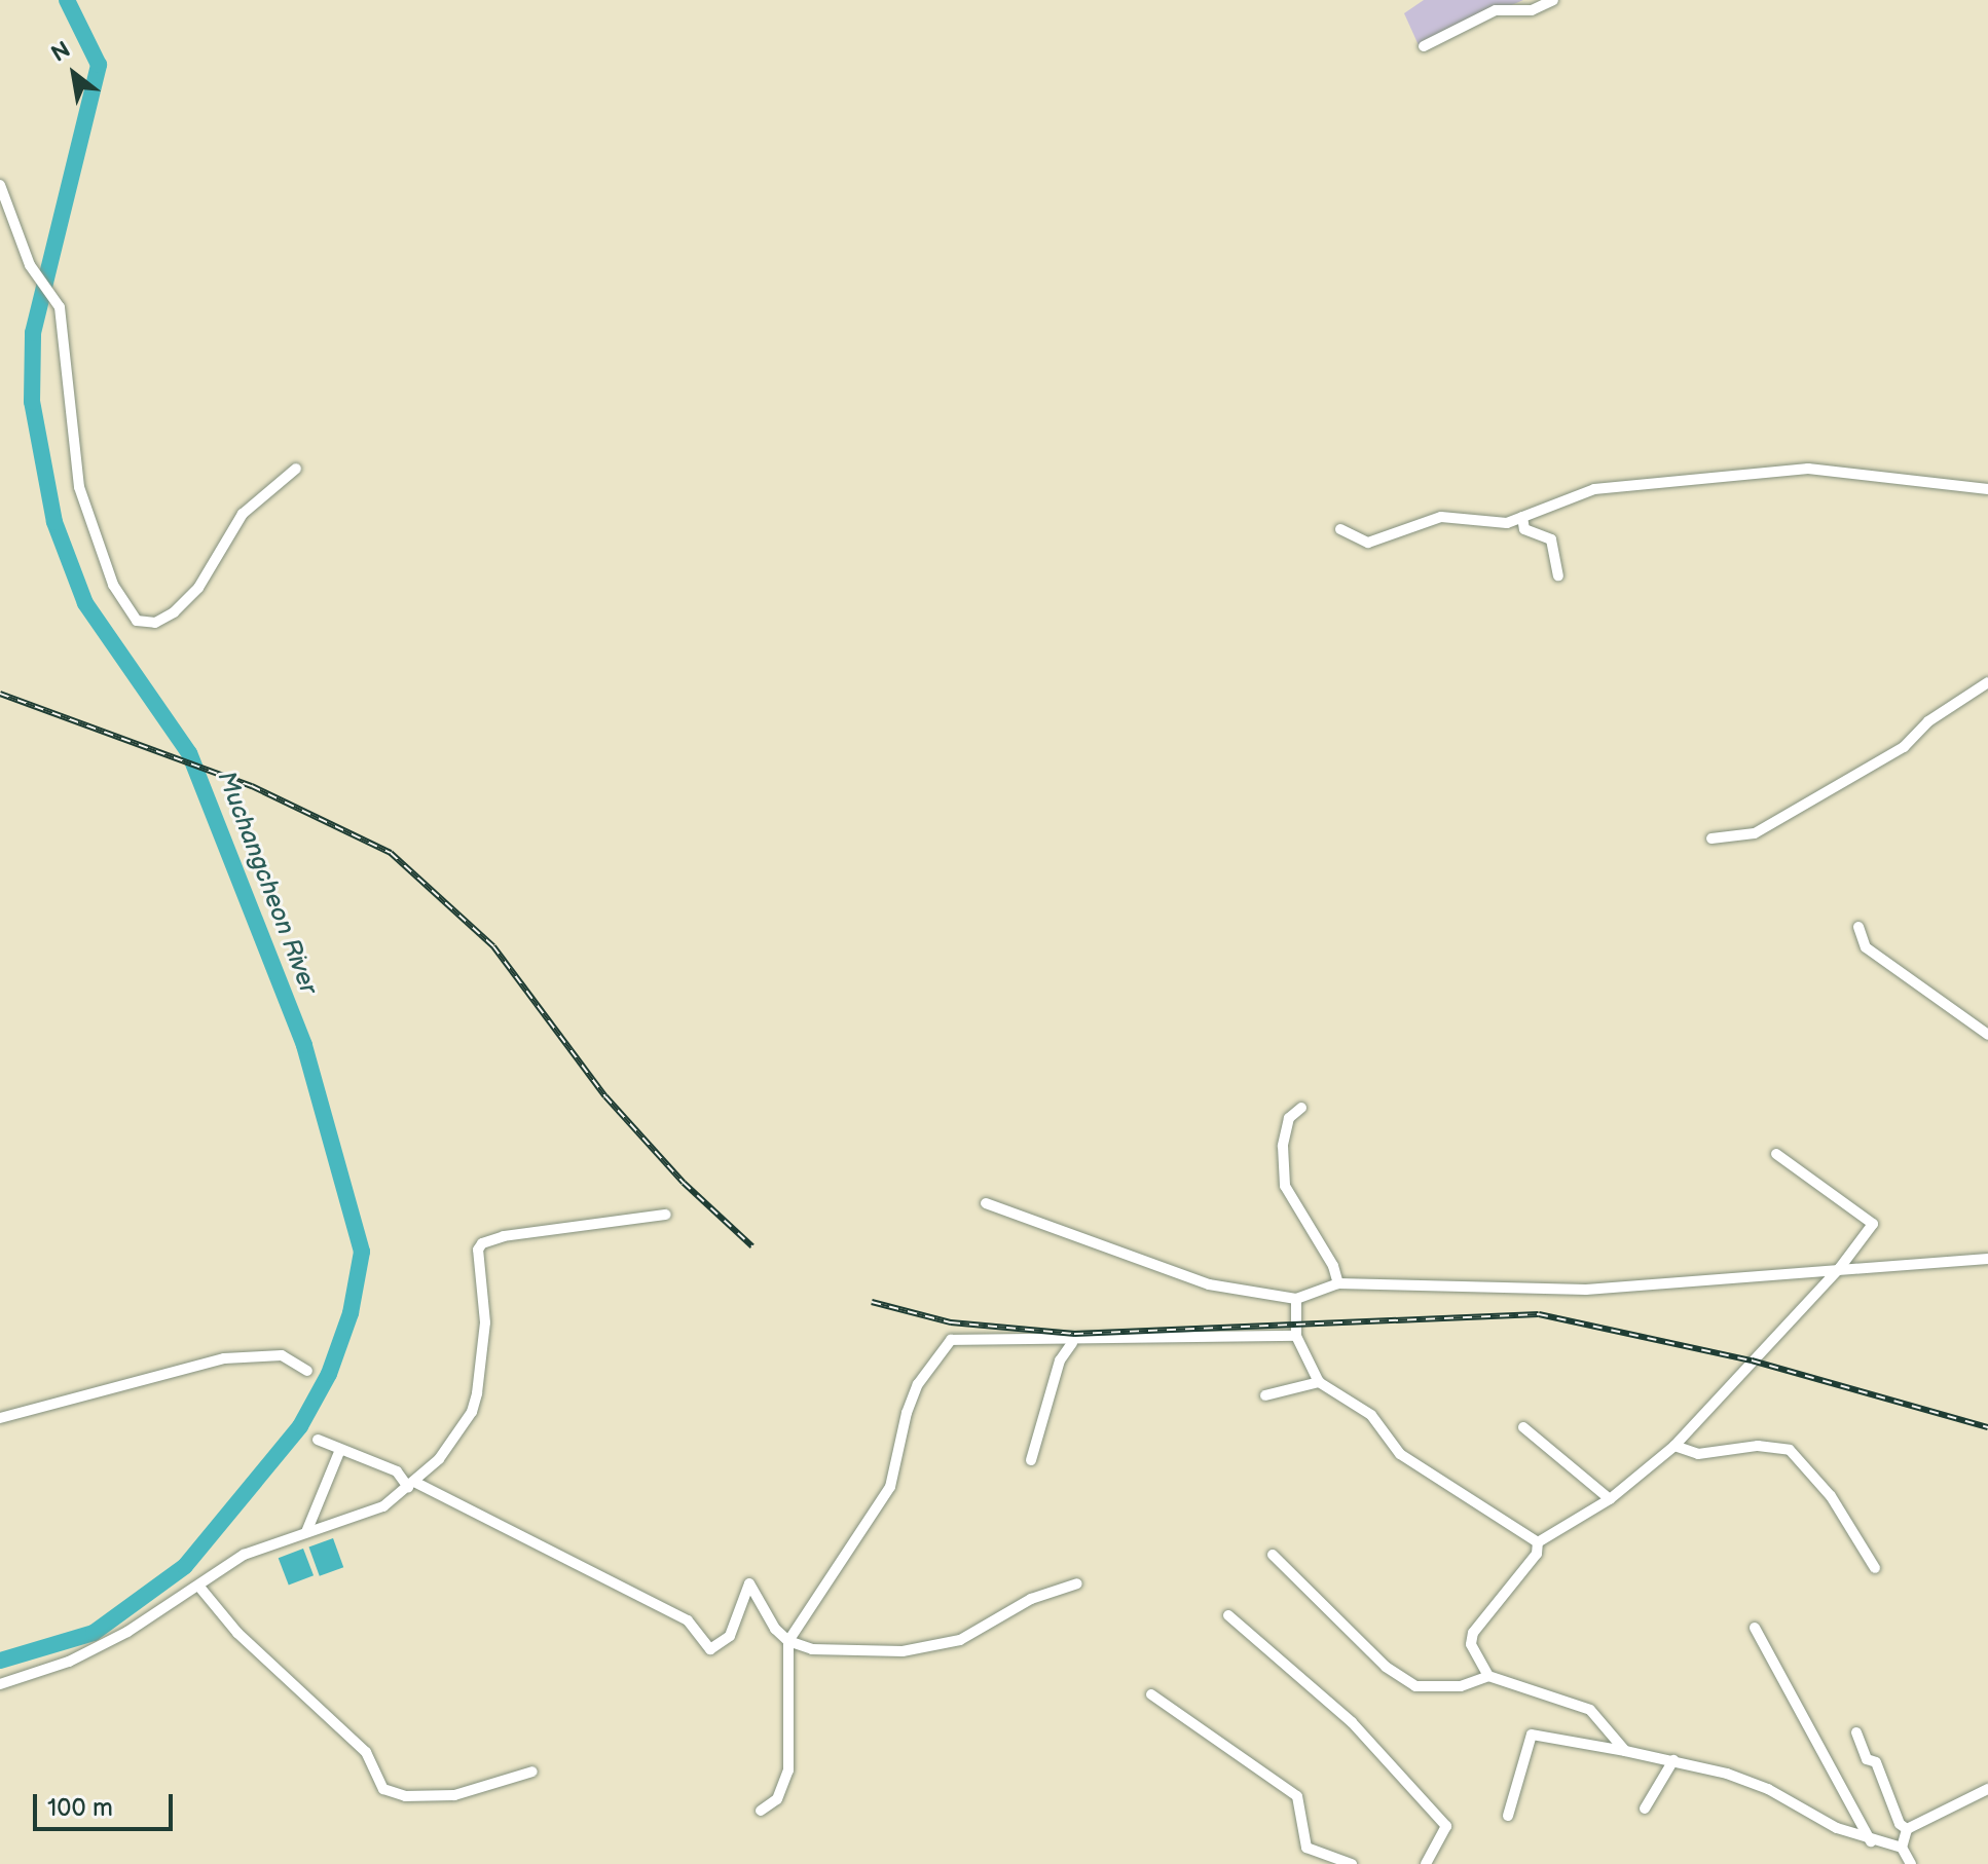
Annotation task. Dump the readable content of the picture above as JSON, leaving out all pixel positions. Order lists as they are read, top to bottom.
{
  "water": ["Muchangcheon River"],
  "scale_bar": "100 m",
  "north": "top left"
}
